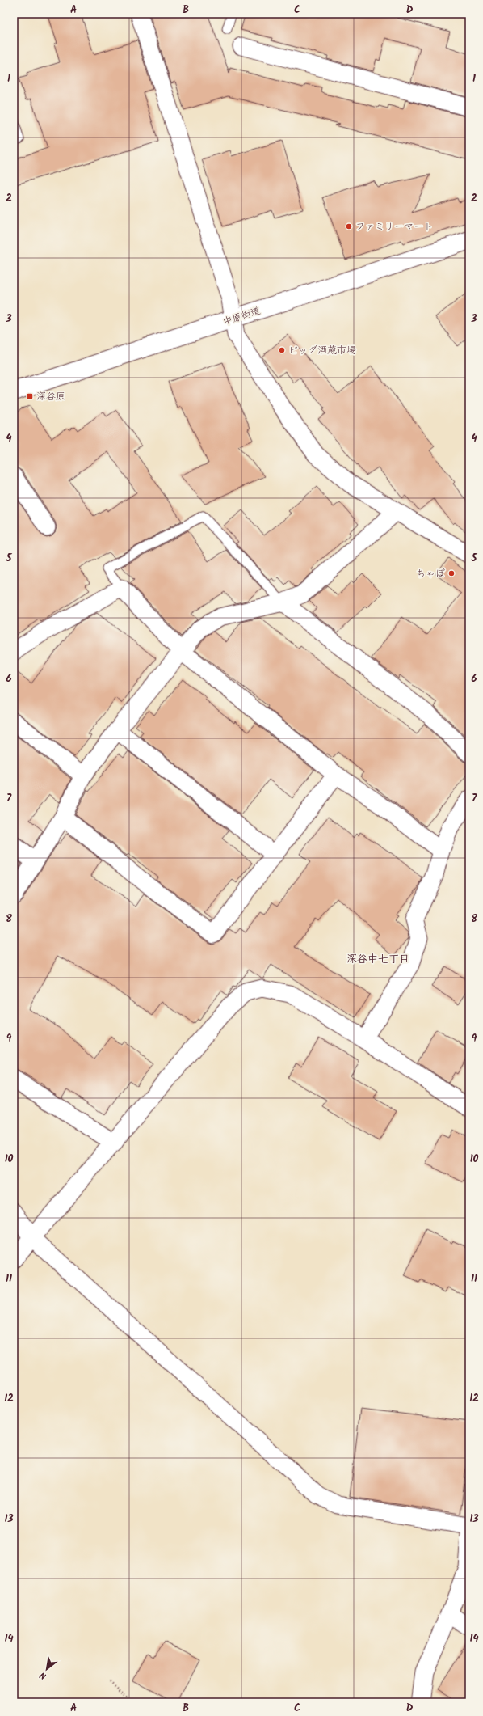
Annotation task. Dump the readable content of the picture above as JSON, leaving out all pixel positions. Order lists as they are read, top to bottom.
{
  "streets": {
    "main road": ["中原街道"]
  },
  "districts": ["深谷中七丁目"],
  "places": {
    "other": ["ファミリーマート", "ビッグ酒蔵市場", "ちゃぼ"],
    "transit": ["深谷原"]
  },
  "north": "bottom left",
  "grid": {
    "columns": [
      "A",
      "B",
      "C",
      "D"
    ],
    "rows": [
      "1",
      "2",
      "3",
      "4",
      "5",
      "6",
      "7",
      "8",
      "9",
      "10",
      "11",
      "12",
      "13",
      "14"
    ]
  }
}
